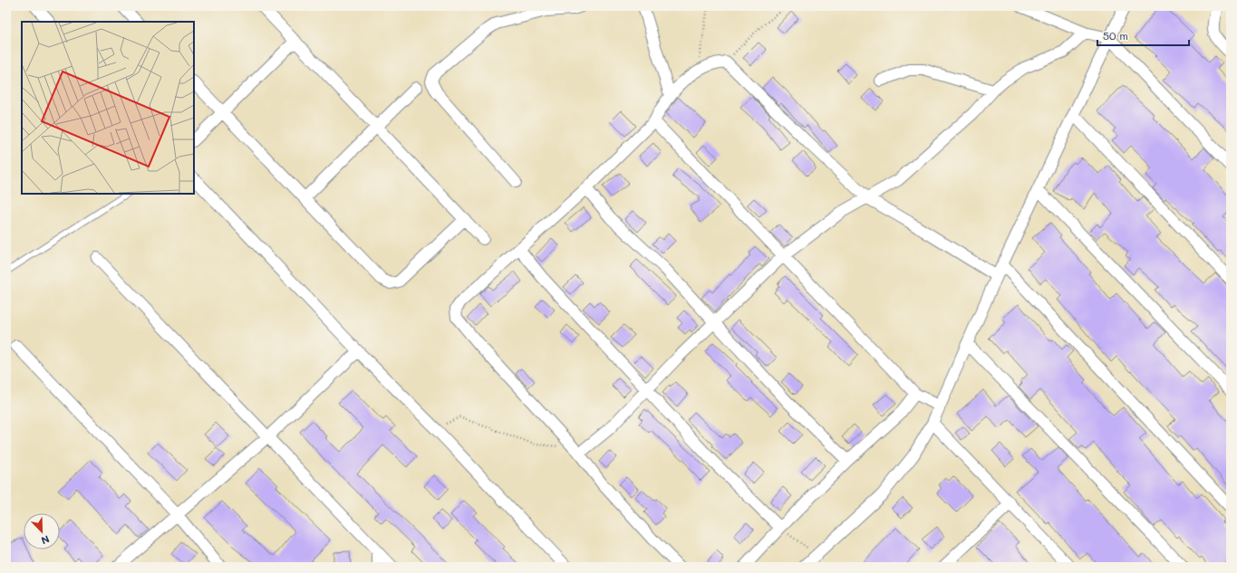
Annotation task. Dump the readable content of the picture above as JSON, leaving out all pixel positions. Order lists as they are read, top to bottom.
{
  "scale_bar": "50 m",
  "north": "bottom right"
}
